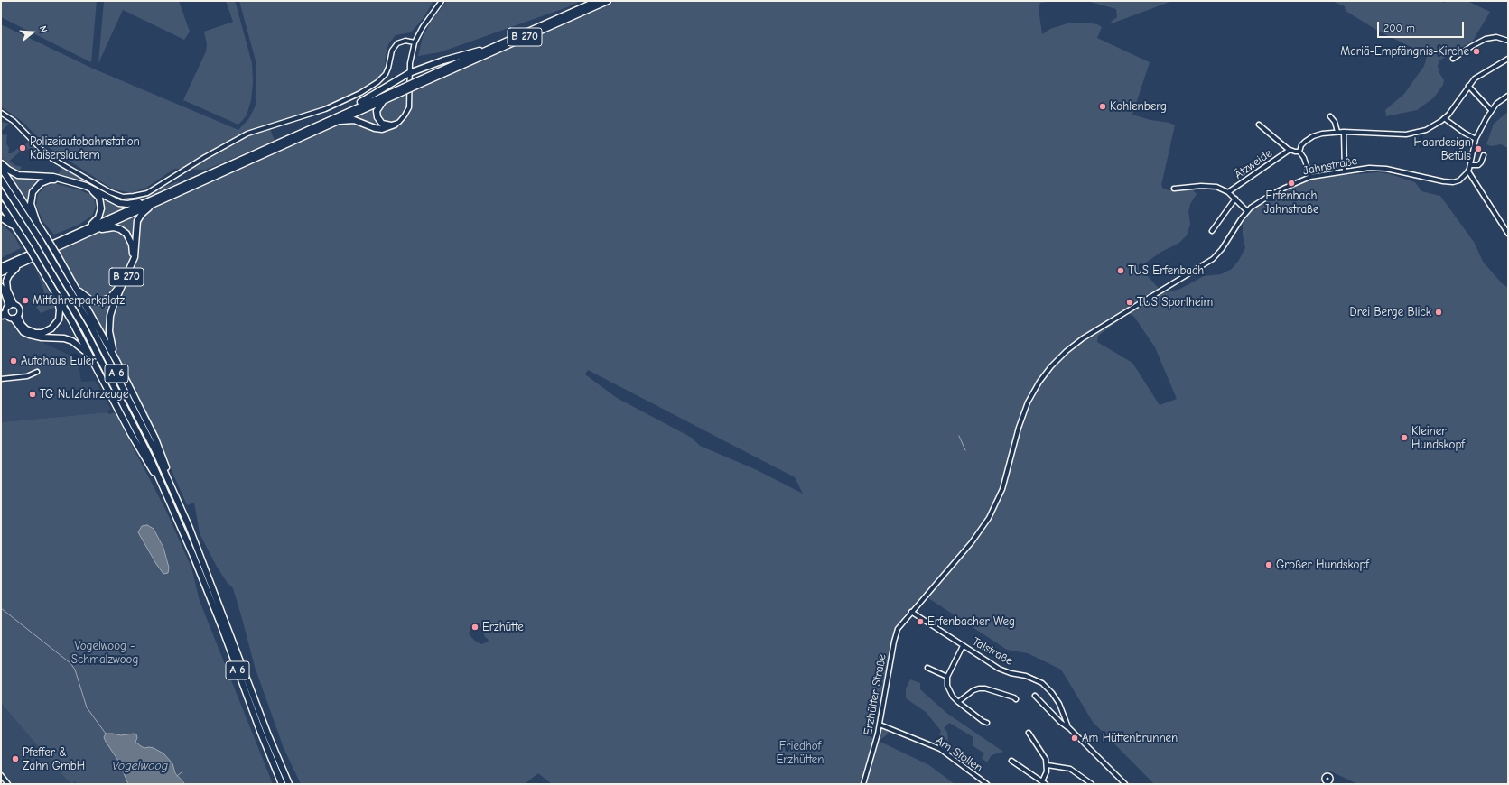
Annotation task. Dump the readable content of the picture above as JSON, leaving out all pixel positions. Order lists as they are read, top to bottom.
{
  "streets": {
    "highway": ["B 270", "A 6"],
    "street": [
      "Ätzweide",
      "Jahnstraße",
      "Talstraße",
      "Erzhütter Straße",
      "Am Stollen"
    ]
  },
  "crossings": [
    ["Ätzweide", "Jahnstraße"],
    ["Jahnstraße", "Erzhütter Straße"],
    ["Talstraße", "Erzhütter Straße"],
    ["Erzhütter Straße", "Am Stollen"]
  ],
  "water": ["Vogelwoog"],
  "parks": ["Vogelwoog - Schmalzwoog", "Friedhof Erzhütten"],
  "places": [
    "Mariä-Empfängnis-Kirche",
    "Kohlenberg",
    "Polizeiautobahnstation Kaiserslautern",
    "Haardesign Betüls",
    "Erfenbach Jahnstraße",
    "TUS Erfenbach",
    "Mitfahrerparkplatz",
    "TUS Sportheim",
    "Drei Berge Blick",
    "Autohaus Euler",
    "TG Nutzfahrzeuge",
    "Kleiner Hundskopf",
    "Großer Hundskopf",
    "Erfenbacher Weg",
    "Erzhütte",
    "Am Hüttenbrunnen",
    "Pfeffer & Zahn GmbH"
  ],
  "scale_bar": "200 m",
  "north": "right"
}
